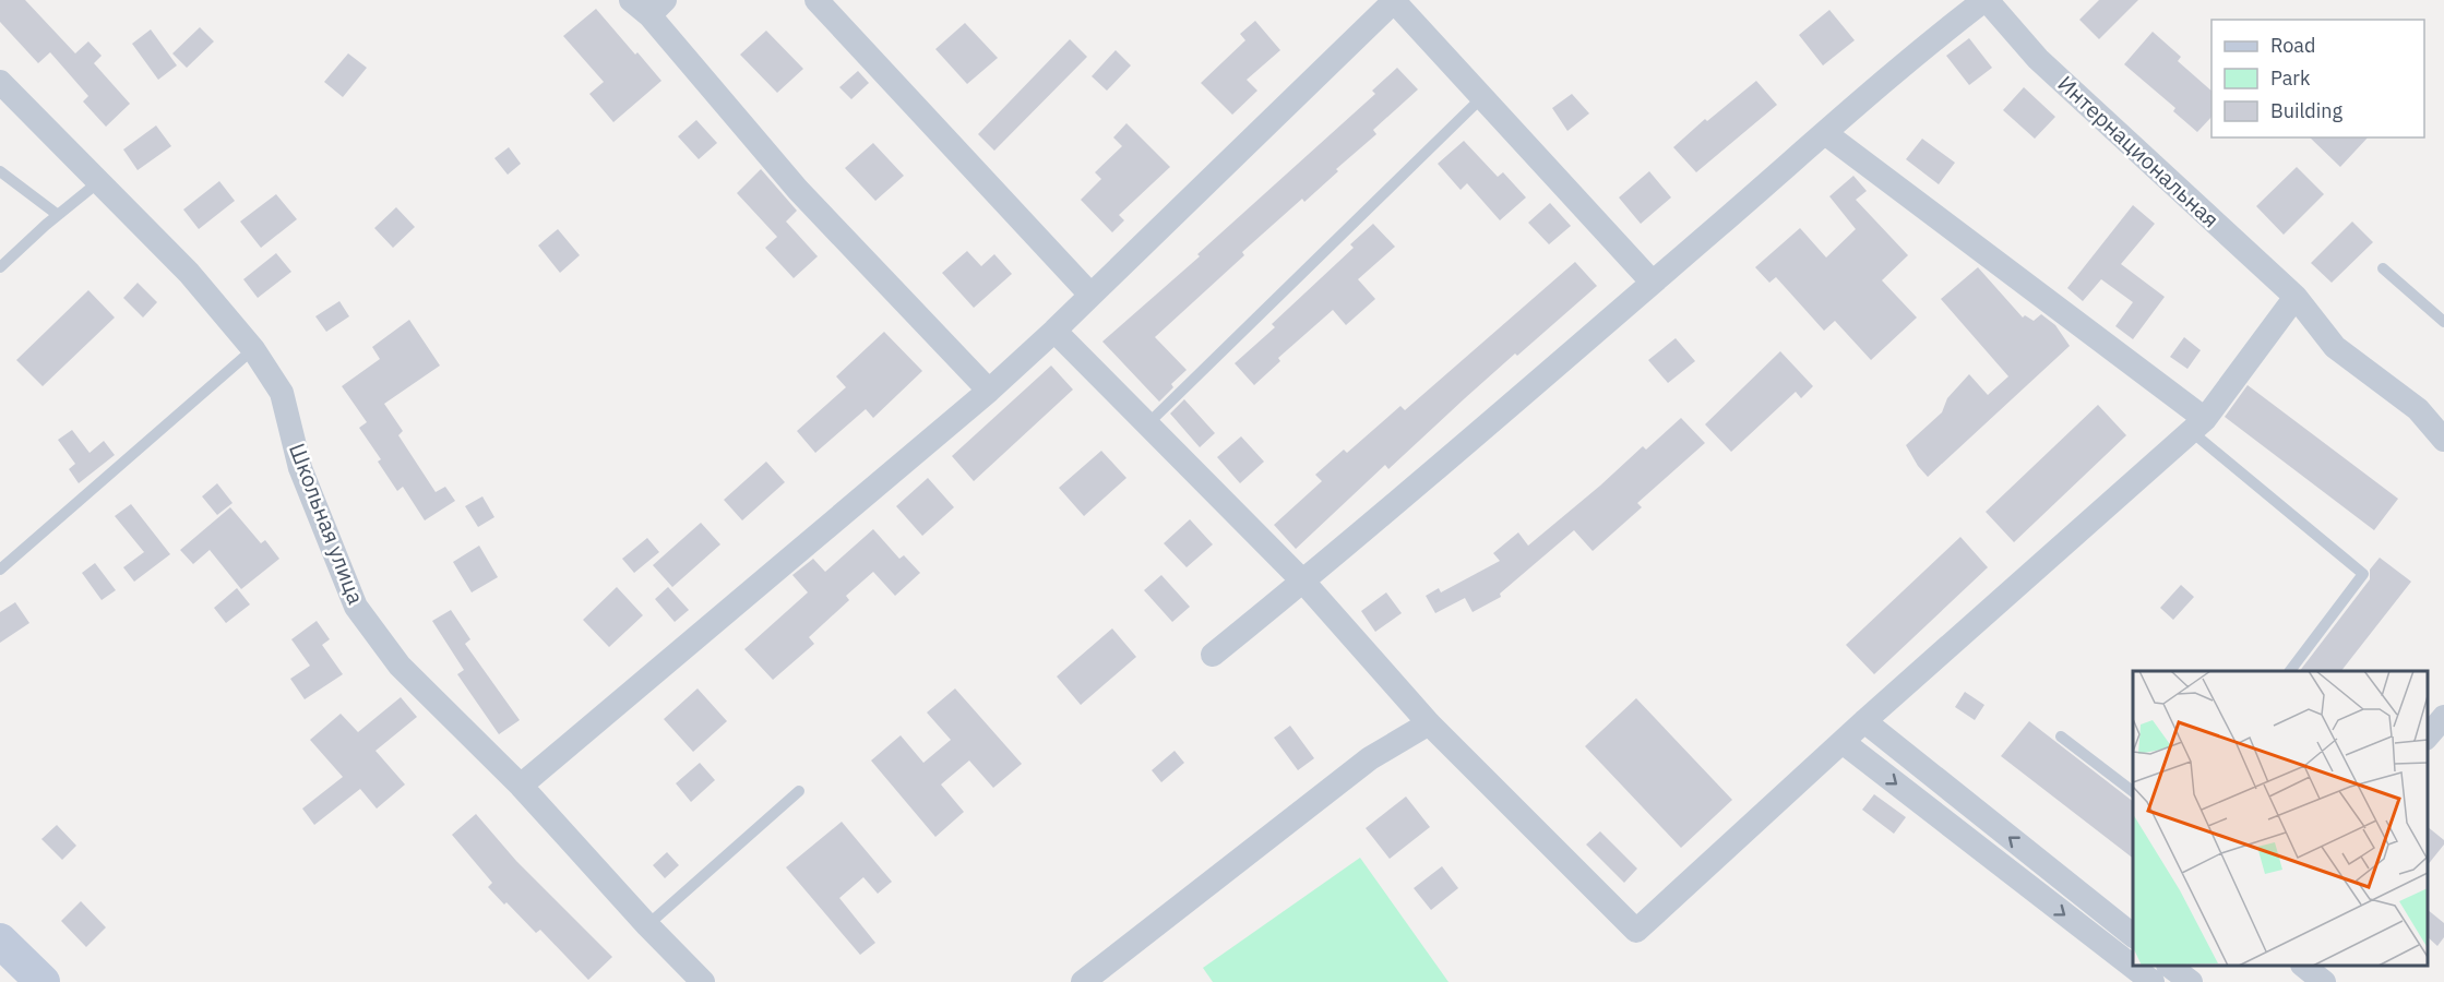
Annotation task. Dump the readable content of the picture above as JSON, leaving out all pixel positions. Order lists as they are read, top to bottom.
{
  "streets": {
    "street": ["Интернациональная", "Школьная улица"]
  },
  "legend": ["Road", "Park", "Building"]
}
